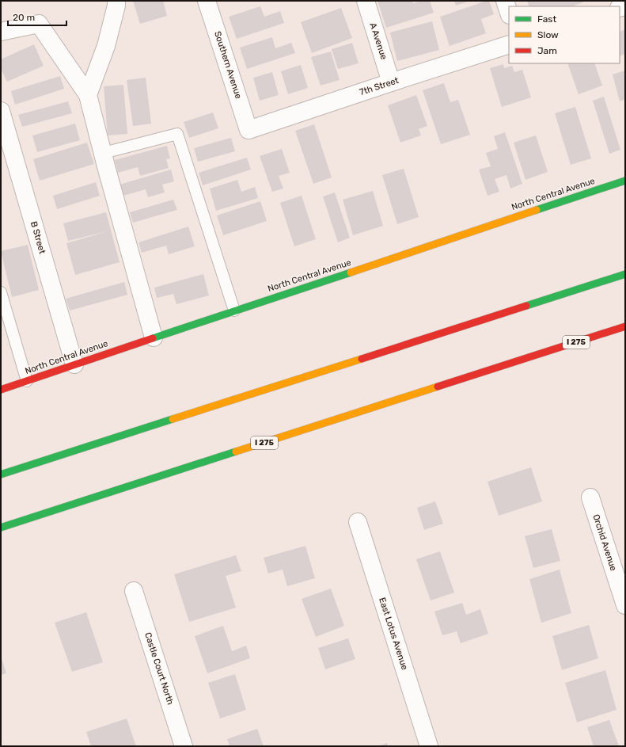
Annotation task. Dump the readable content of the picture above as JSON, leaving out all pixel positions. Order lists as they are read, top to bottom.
{
  "streets": {
    "main road": ["North Central Avenue", "I 275"],
    "street": [
      "A Avenue",
      "Southern Avenue",
      "7th Street",
      "B Street",
      "Orchid Avenue",
      "East Lotus Avenue",
      "Castle Court North"
    ]
  },
  "crossings": [
    ["A Avenue", "7th Street"],
    ["Southern Avenue", "7th Street"],
    ["North Central Avenue", "B Street"]
  ],
  "legend": ["Fast", "Slow", "Jam"],
  "scale_bar": "20 m"
}
